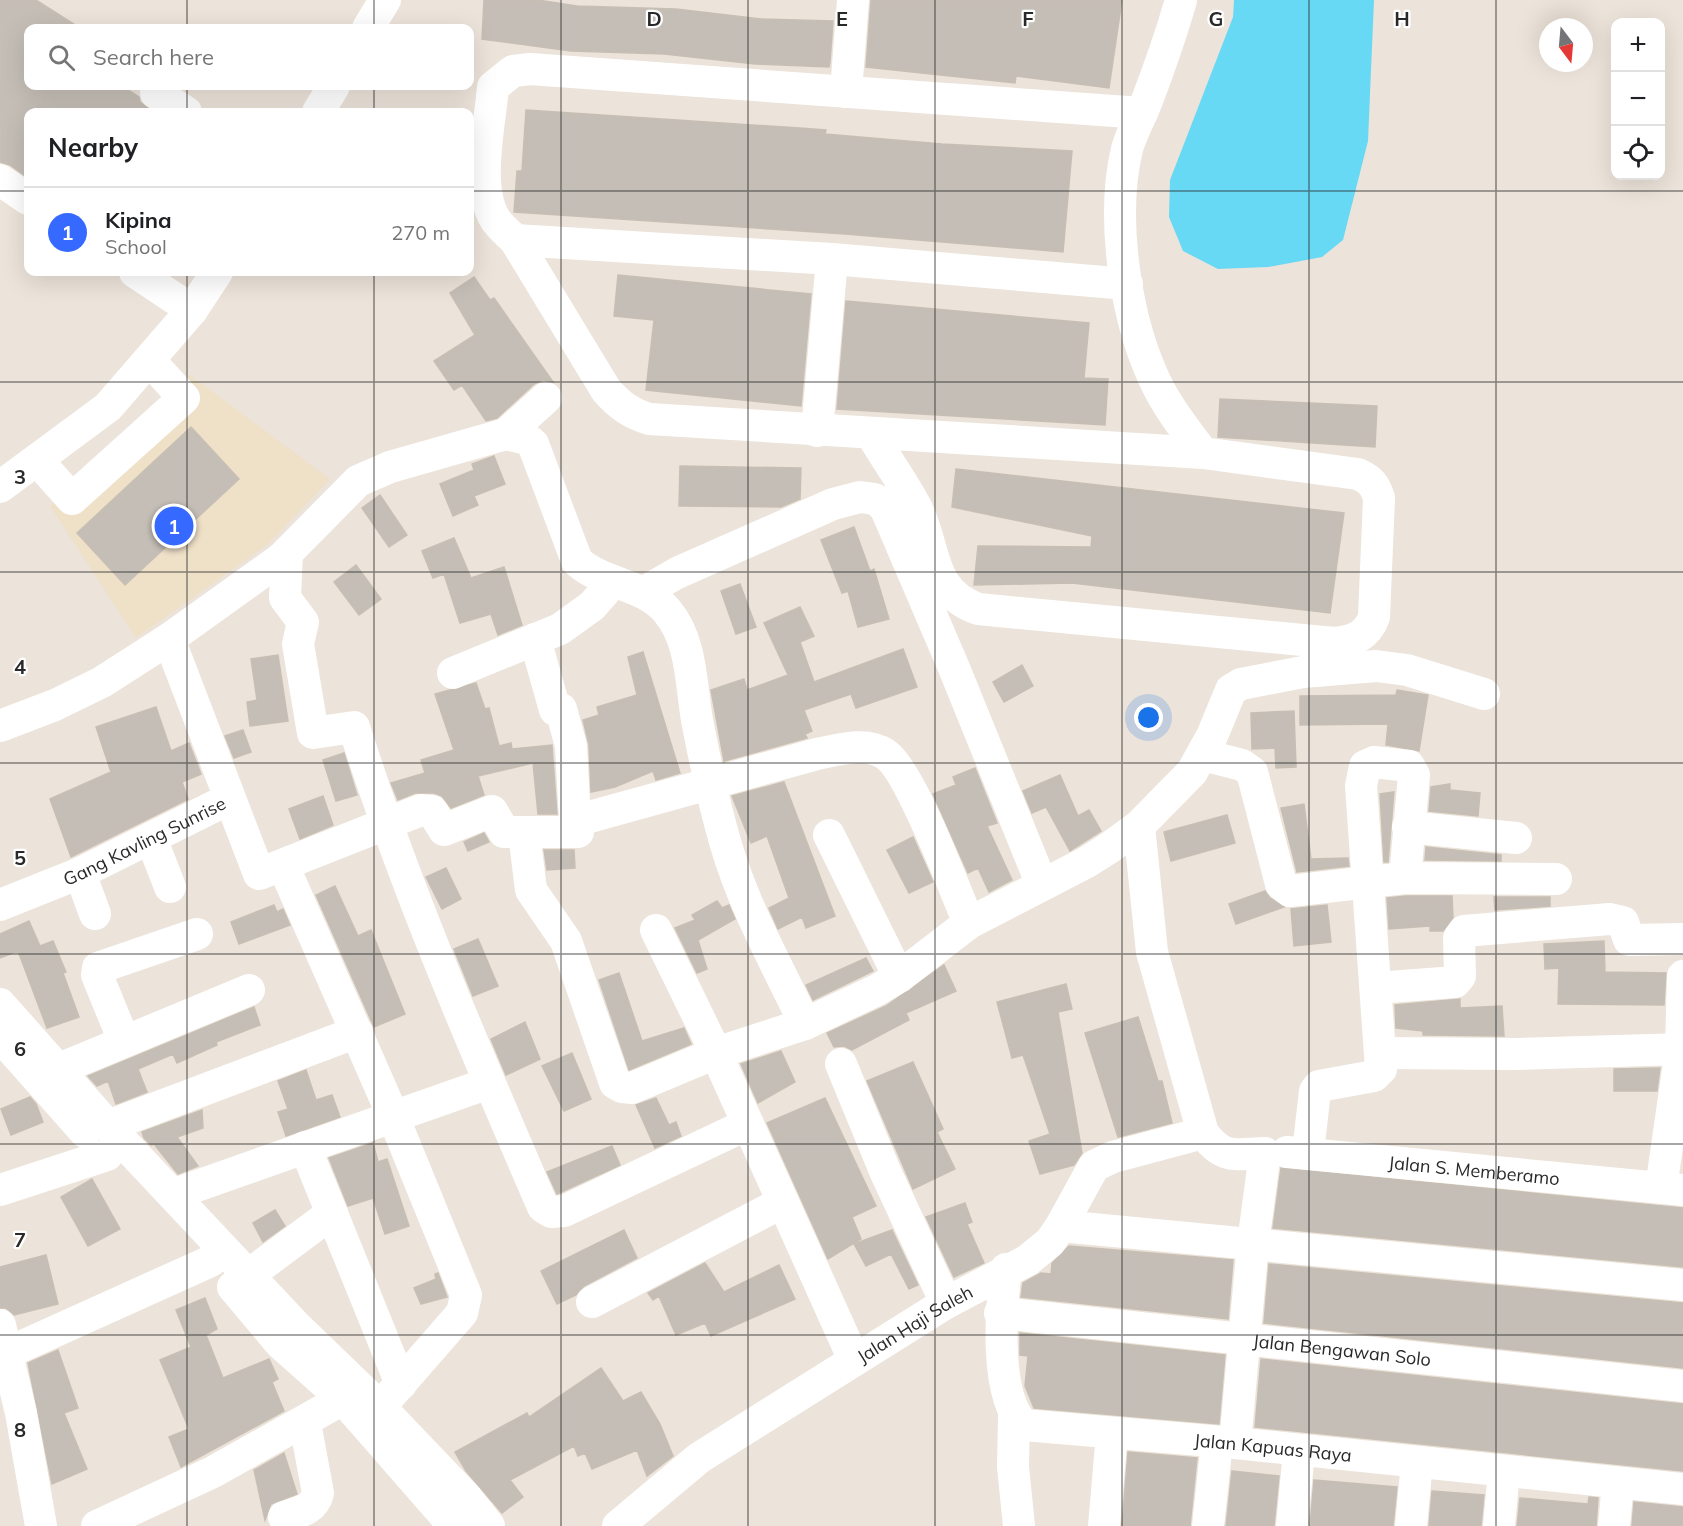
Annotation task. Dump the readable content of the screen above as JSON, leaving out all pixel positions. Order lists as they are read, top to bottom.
{
  "streets": {
    "street": [
      "Gang Kavling Sunrise",
      "Jalan S. Memberamo",
      "Jalan Haji Saleh",
      "Jalan Bengawan Solo",
      "Jalan Kapuas Raya"
    ]
  },
  "crossings": [
    ["Jalan S. Memberamo", "Jalan Haji Saleh"]
  ],
  "north": "bottom",
  "page": {
    "map_buttons": ["+", "−"],
    "search": "Search here",
    "heading": "Nearby",
    "list": [
      {
        "mark": "1",
        "name": "Kipina",
        "note": "School",
        "value": "270 m"
      }
    ],
    "pins": "1"
  },
  "grid": {
    "columns": [
      "D",
      "E",
      "F",
      "G",
      "H"
    ],
    "rows": [
      "3",
      "4",
      "5",
      "6",
      "7",
      "8"
    ]
  }
}
